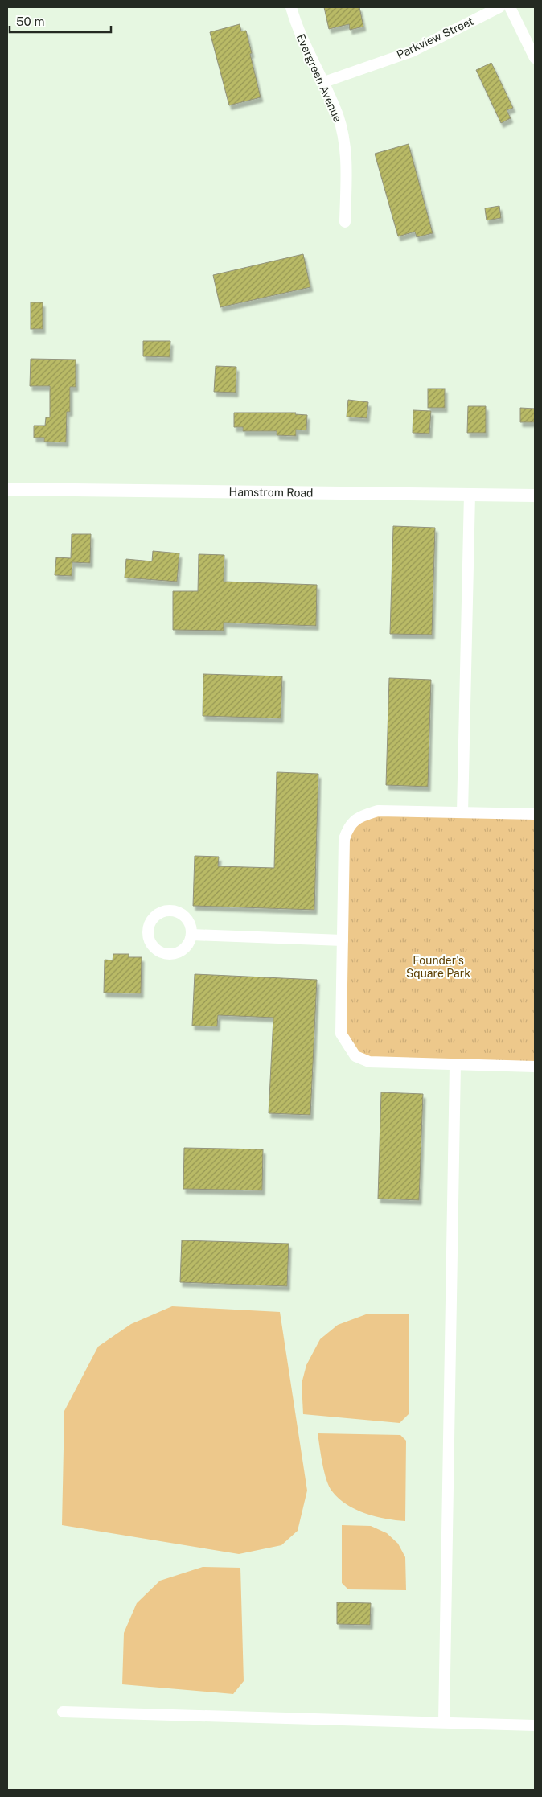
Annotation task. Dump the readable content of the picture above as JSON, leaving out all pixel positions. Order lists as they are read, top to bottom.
{
  "streets": {
    "street": ["Parkview Street", "Evergreen Avenue", "Hamstrom Road"]
  },
  "crossings": [
    ["Parkview Street", "Evergreen Avenue"]
  ],
  "parks": ["Founder's Square Park"],
  "scale_bar": "50 m"
}
